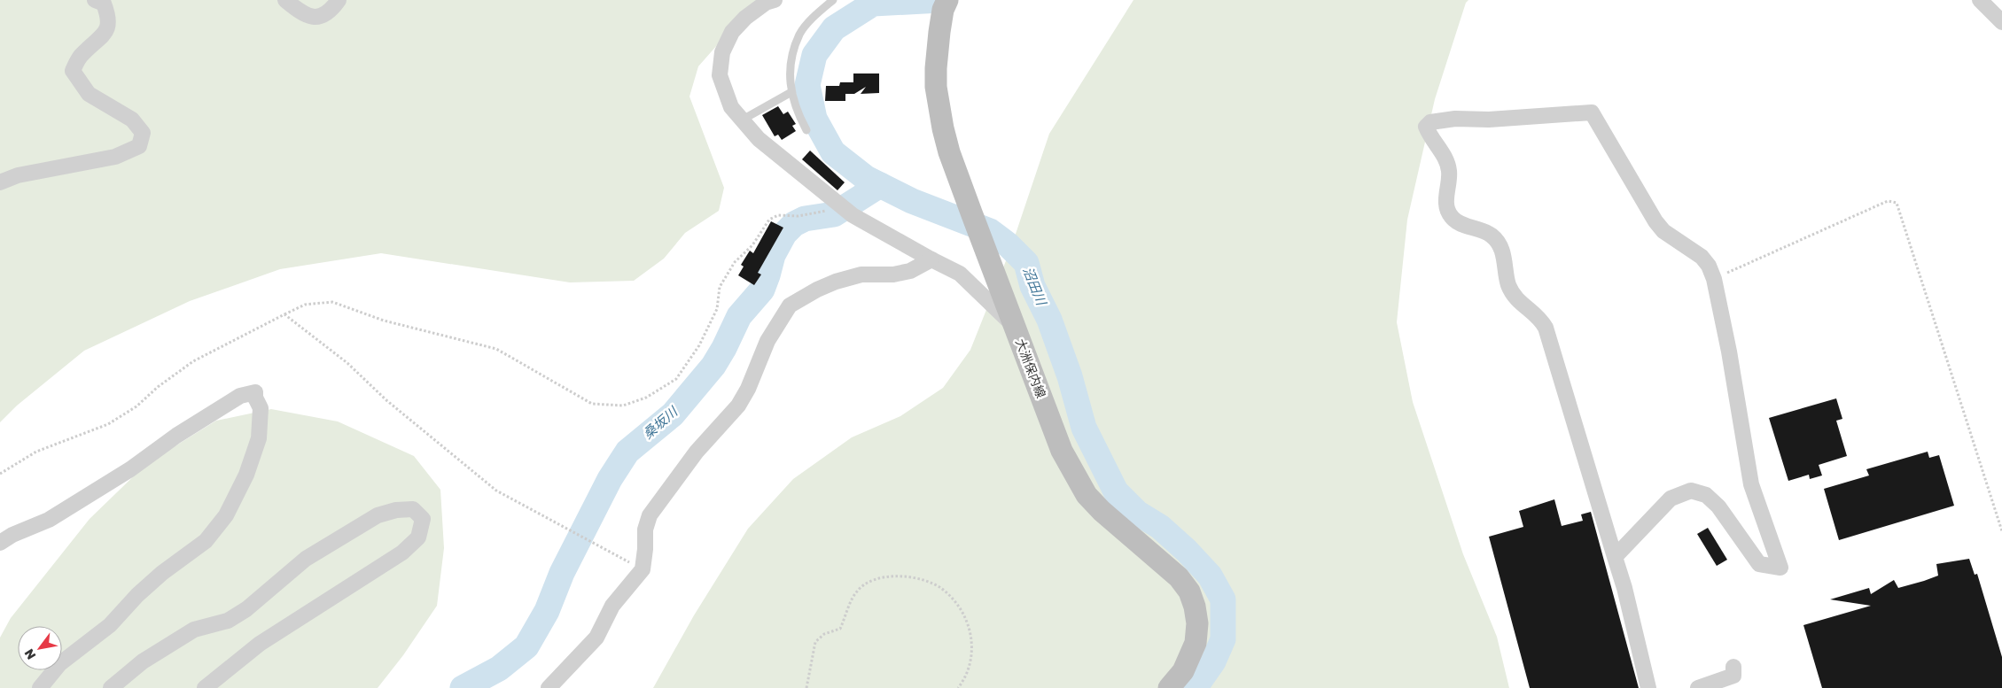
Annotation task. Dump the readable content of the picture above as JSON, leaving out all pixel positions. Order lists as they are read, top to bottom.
{
  "streets": {
    "main road": ["大洲保内線"]
  },
  "water": ["沼田川", "桑坂川"],
  "north": "bottom left"
}
